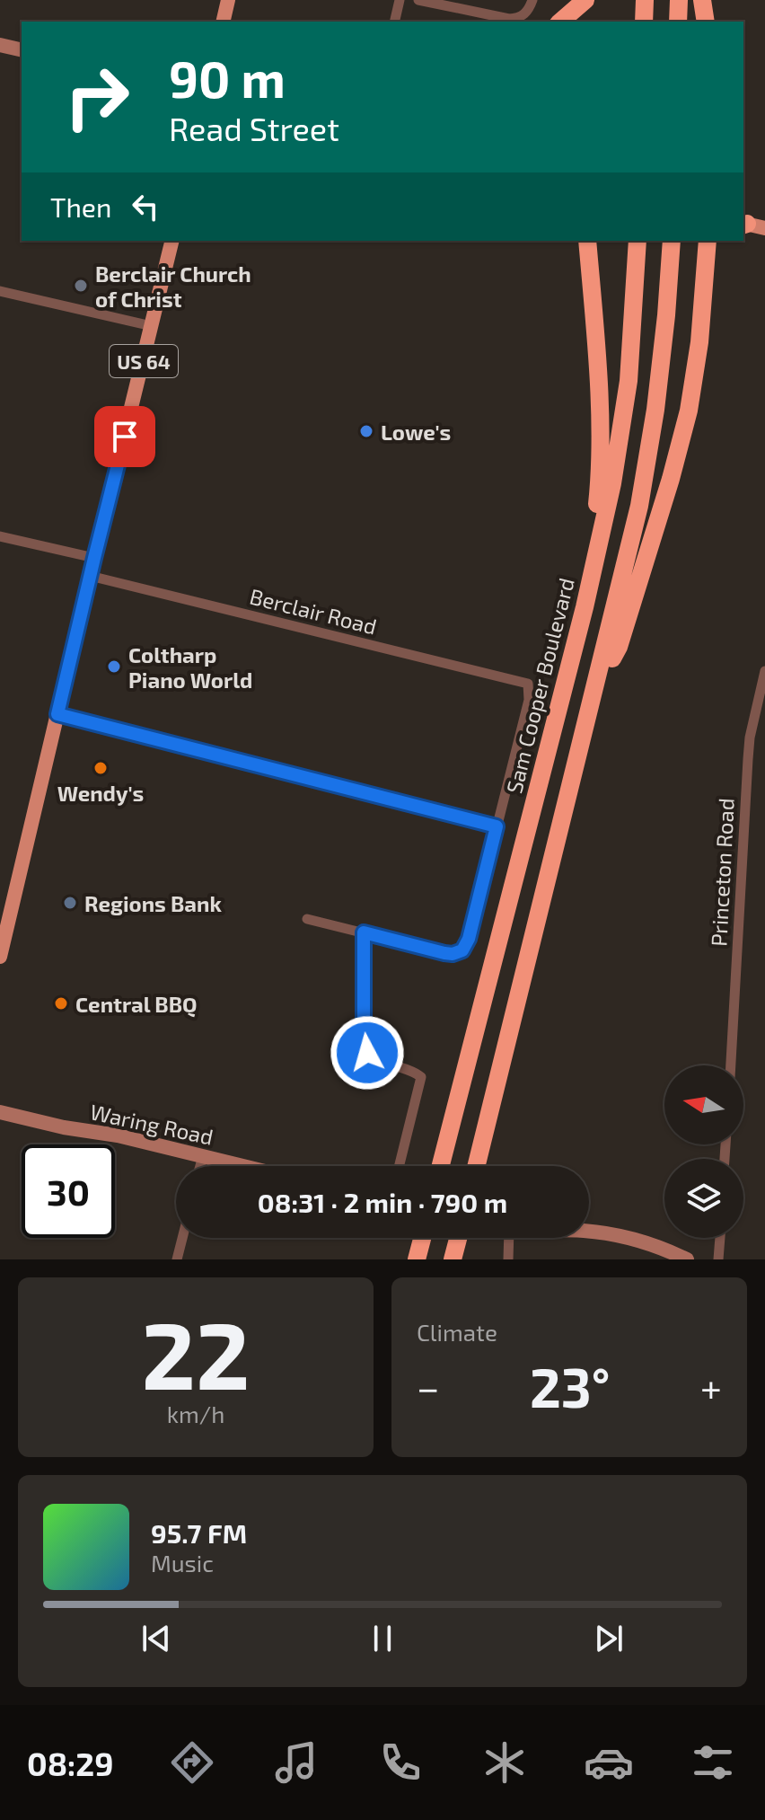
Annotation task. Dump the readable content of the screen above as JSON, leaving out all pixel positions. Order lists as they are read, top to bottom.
{
  "streets": {
    "highway": ["Sam Cooper Boulevard"],
    "main road": ["US 64", "Waring Road"],
    "street": ["Berclair Road", "Princeton Road"]
  },
  "crossings": [
    ["US 64", "Berclair Road"]
  ],
  "places": [
    "Berclair Church of Christ",
    "Lowe's",
    "Coltharp Piano World",
    "Wendy's",
    "Regions Bank",
    "Central BBQ"
  ],
  "north": "left",
  "page": {
    "turn": ["90 m", "Read Street"],
    "then": "Then",
    "limit": "30",
    "trip": "08:31 · 2 min · 790 m",
    "tile": [
      ["22", "km/h"],
      "Climate"
    ],
    "heat": ["−", "23°", "+"],
    "song": ["95.7 FM", "Music"],
    "tabs": "08:29"
  }
}
